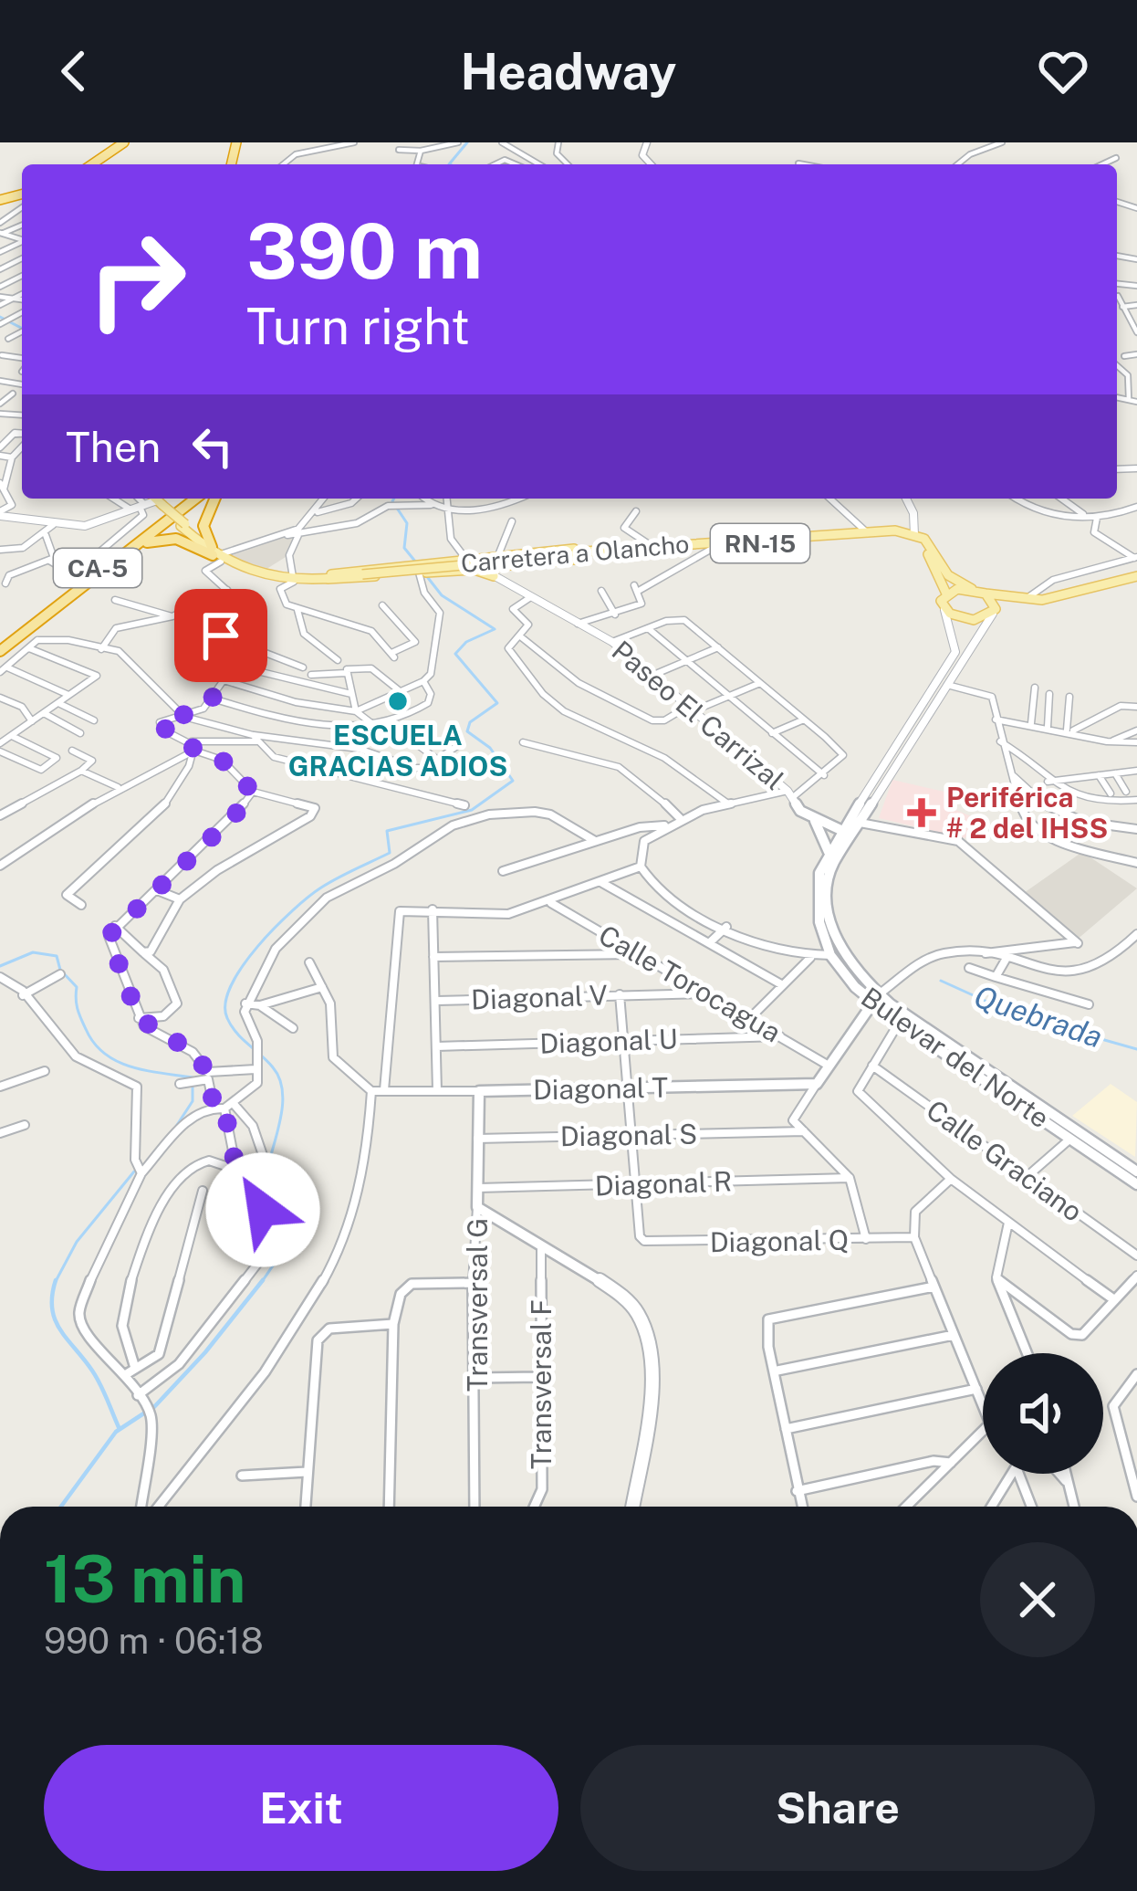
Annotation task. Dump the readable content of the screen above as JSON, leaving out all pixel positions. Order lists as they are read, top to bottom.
{
  "streets": {
    "highway": ["CA-5"],
    "main road": ["RN-15", "Carretera a Olancho"],
    "street": [
      "Paseo El Carrizal",
      "Calle Torocagua",
      "Diagonal V",
      "Diagonal U",
      "Bulevar del Norte",
      "Diagonal T",
      "Diagonal S",
      "Calle Graciano",
      "Diagonal R",
      "Diagonal Q",
      "Transversal G",
      "Transversal F"
    ]
  },
  "crossings": [
    ["Paseo El Carrizal", "Bulevar del Norte"],
    ["Calle Torocagua", "Diagonal V"],
    ["Calle Torocagua", "Diagonal U"],
    ["Diagonal T", "Transversal G"],
    ["Diagonal S", "Transversal G"],
    ["Diagonal R", "Diagonal Q"],
    ["Diagonal R", "Transversal G"]
  ],
  "water": ["Quebrada"],
  "places": {
    "other": ["ESCUELA GRACIAS ADIOS"],
    "health": ["Periférica # 2 del IHSS"]
  },
  "page": {
    "header": "Headway",
    "turn": ["390 m", "Turn right"],
    "then": "Then",
    "heading": ["13 min", "990 m · 06:18"],
    "buttons": ["Exit", "Share"]
  }
}
